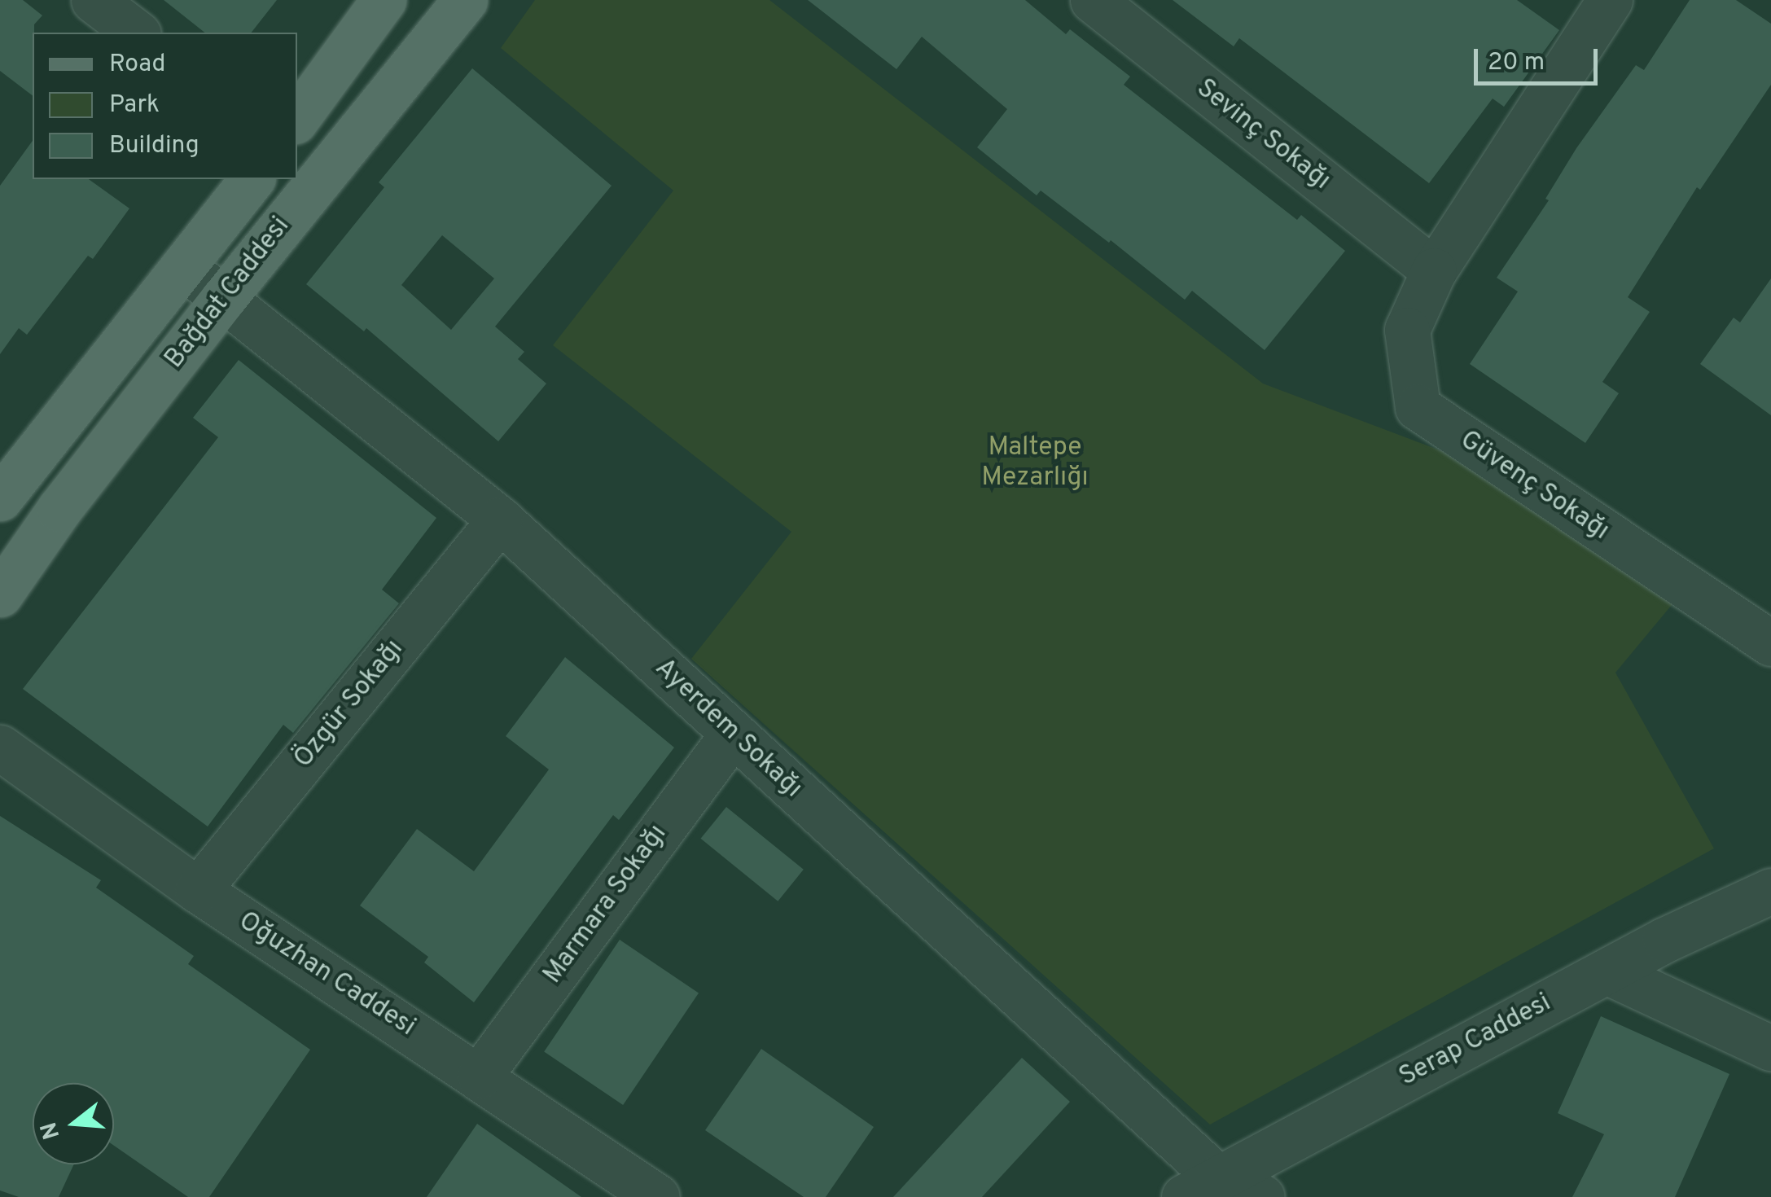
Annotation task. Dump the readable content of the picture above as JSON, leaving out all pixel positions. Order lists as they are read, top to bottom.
{
  "streets": {
    "main road": ["Bağdat Caddesi"],
    "street": [
      "Sevinç Sokağı",
      "Güvenç Sokağı",
      "Özgür Sokağı",
      "Ayerdem Sokağı",
      "Marmara Sokağı",
      "Oğuzhan Caddesi",
      "Serap Caddesi"
    ]
  },
  "crossings": [
    ["Sevinç Sokağı", "Güvenç Sokağı"],
    ["Bağdat Caddesi", "Ayerdem Sokağı"],
    ["Özgür Sokağı", "Ayerdem Sokağı"],
    ["Özgür Sokağı", "Oğuzhan Caddesi"],
    ["Ayerdem Sokağı", "Marmara Sokağı"],
    ["Ayerdem Sokağı", "Serap Caddesi"],
    ["Marmara Sokağı", "Oğuzhan Caddesi"]
  ],
  "parks": ["Maltepe Mezarlığı"],
  "legend": ["Road", "Park", "Building"],
  "scale_bar": "20 m",
  "north": "left"
}
